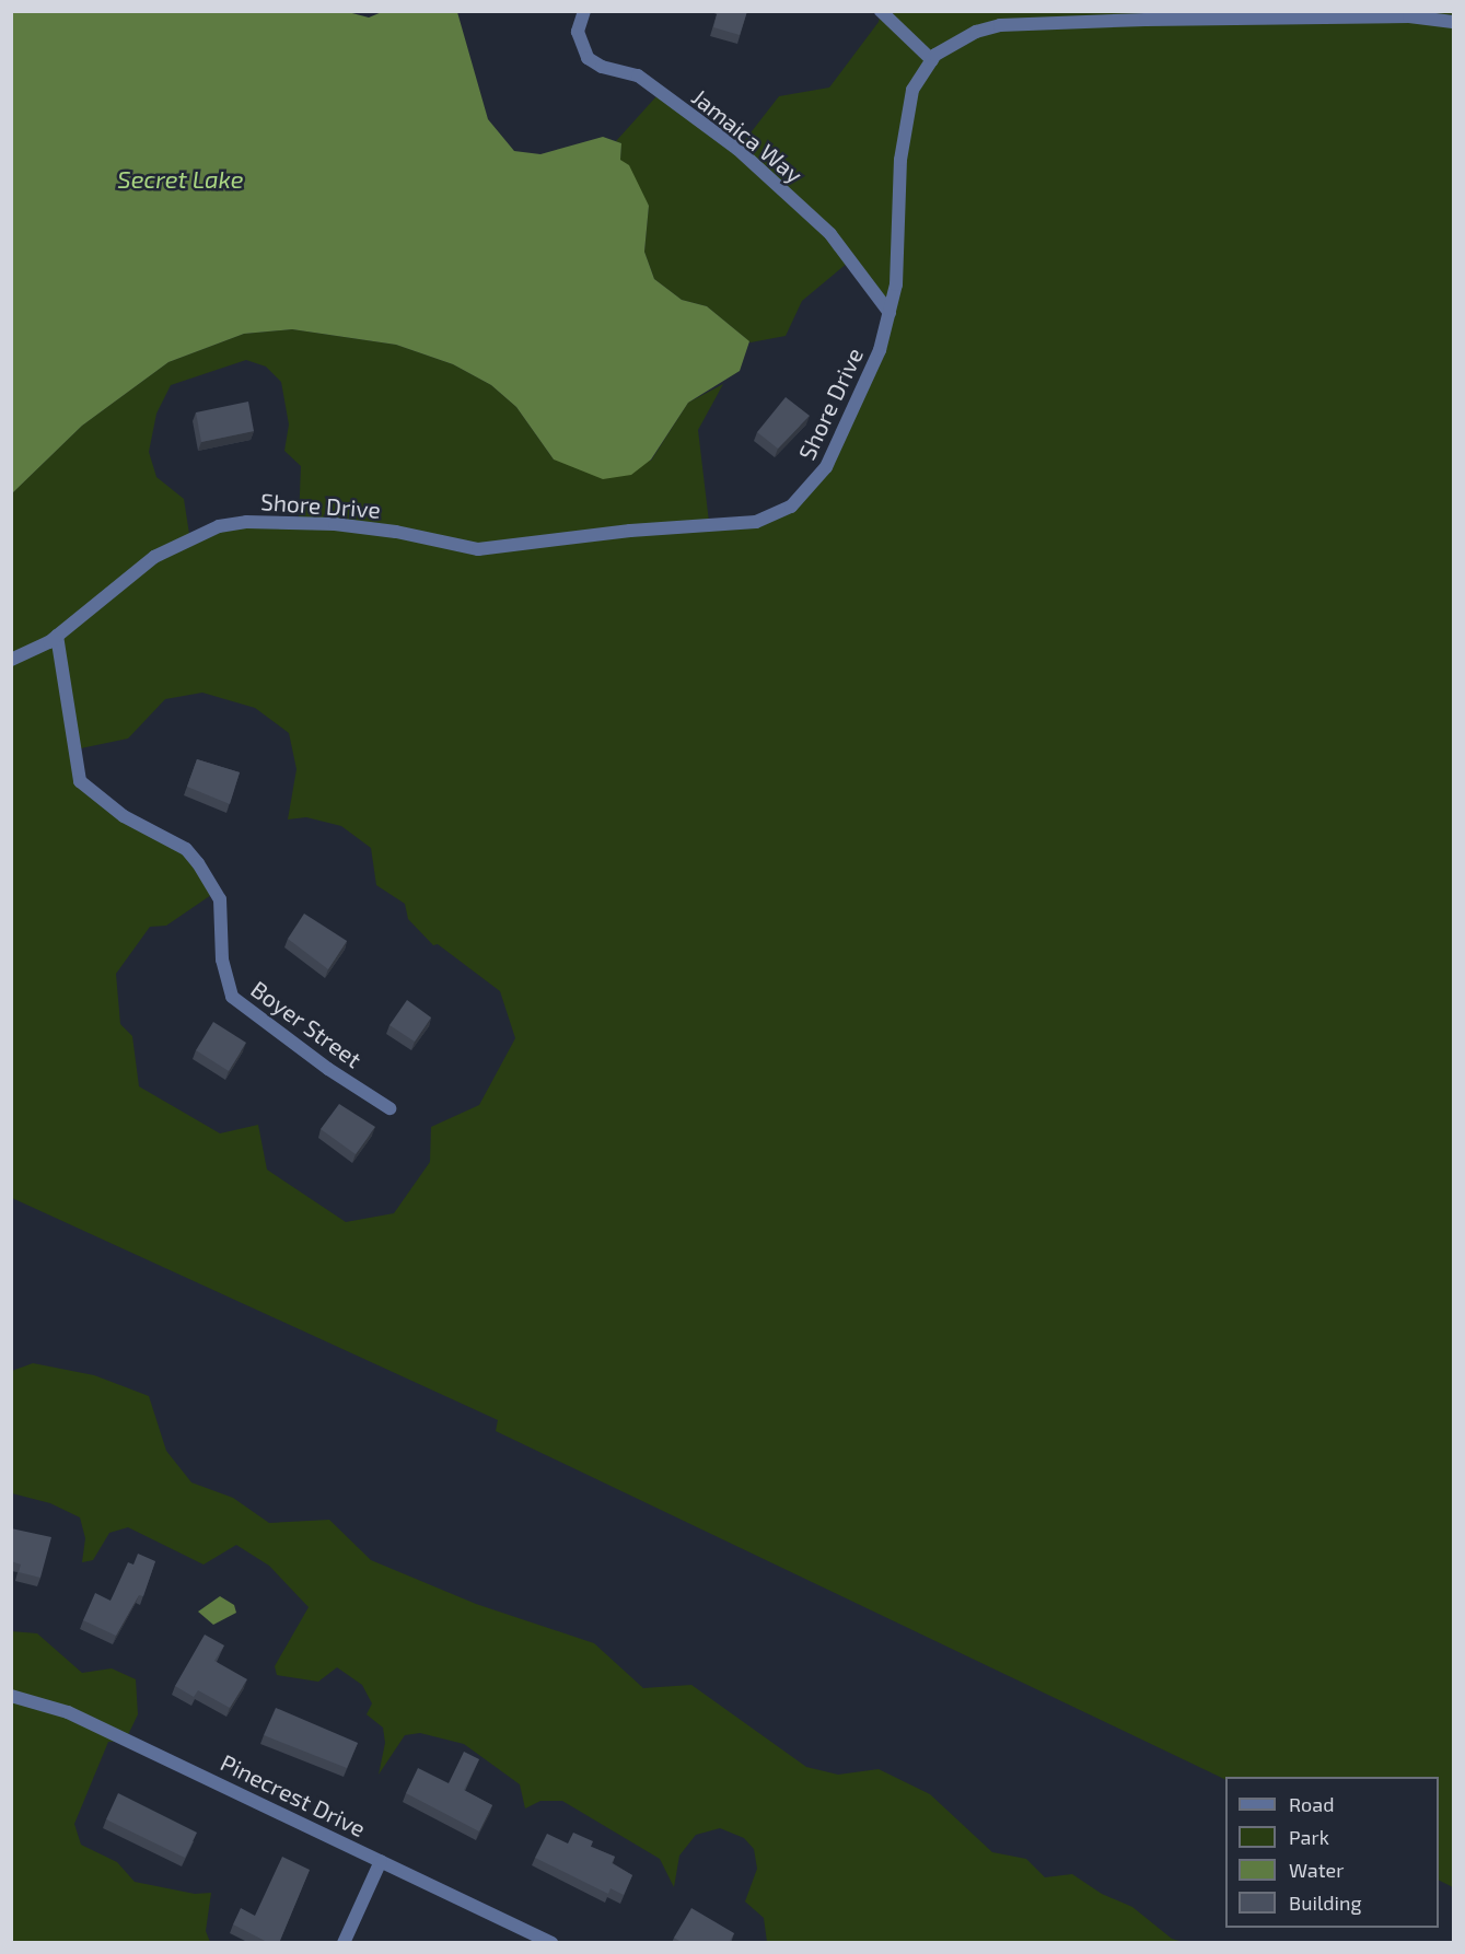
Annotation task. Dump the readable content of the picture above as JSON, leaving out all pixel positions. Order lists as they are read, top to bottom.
{
  "streets": {
    "street": [
      "Jamaica Way",
      "Shore Drive",
      "Boyer Street",
      "Pinecrest Drive"
    ]
  },
  "crossings": [
    ["Jamaica Way", "Shore Drive"],
    ["Shore Drive", "Boyer Street"]
  ],
  "water": ["Secret Lake"],
  "legend": [
    "Road",
    "Park",
    "Water",
    "Building"
  ]
}
